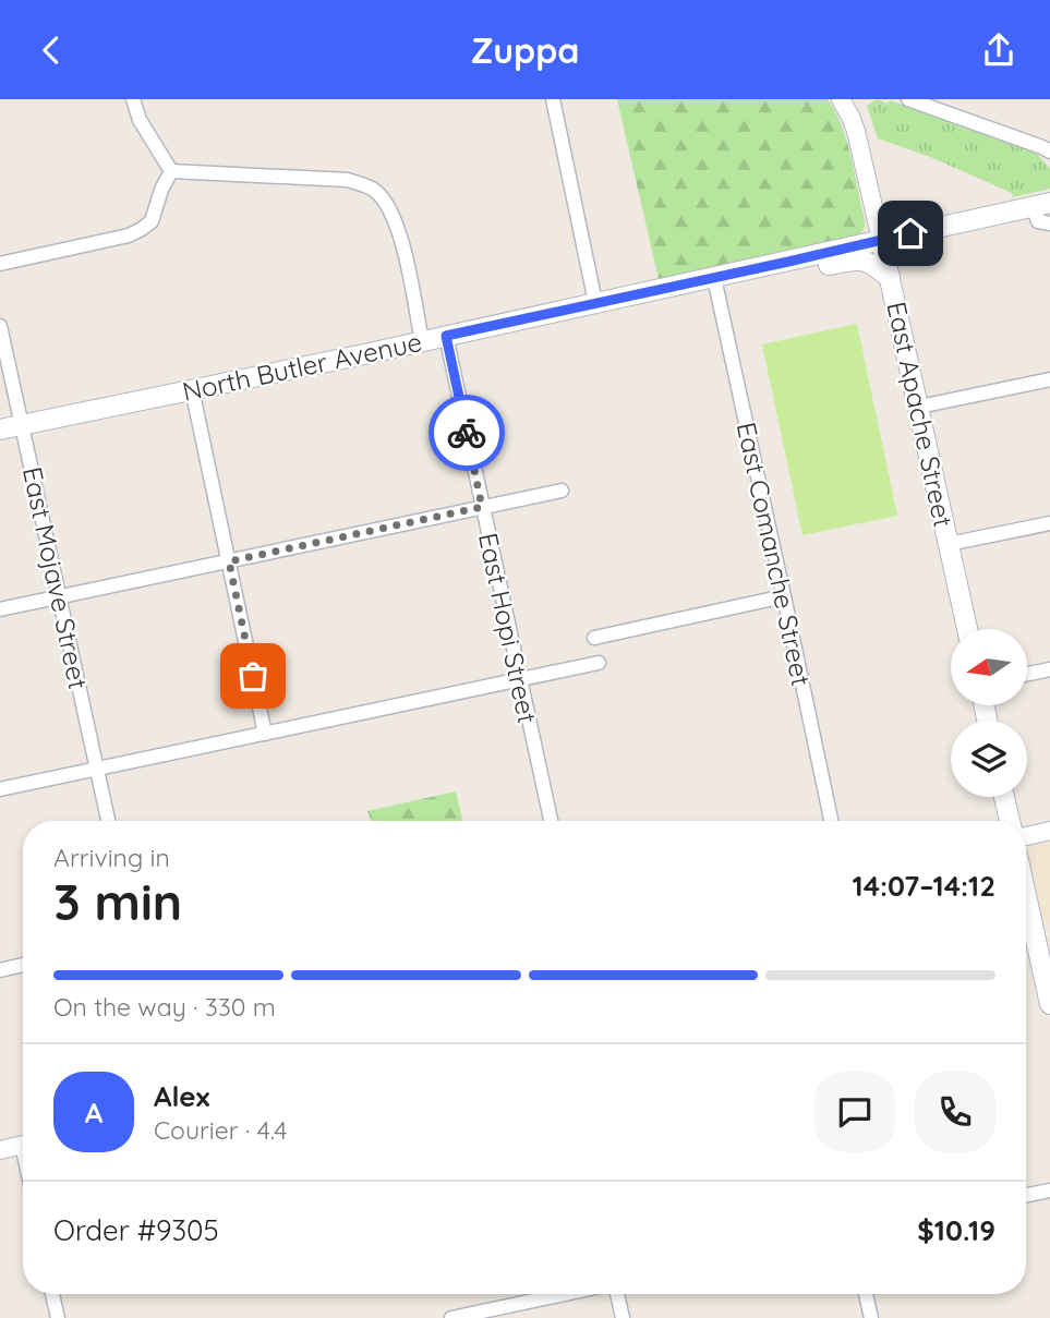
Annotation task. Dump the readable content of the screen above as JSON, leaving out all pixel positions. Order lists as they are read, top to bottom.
{
  "streets": {
    "main road": ["North Butler Avenue", "East Apache Street"],
    "street": ["East Comanche Street", "East Mojave Street", "East Hopi Street"]
  },
  "crossings": [
    ["North Butler Avenue", "East Apache Street"],
    ["North Butler Avenue", "East Comanche Street"],
    ["North Butler Avenue", "East Mojave Street"],
    ["North Butler Avenue", "East Hopi Street"]
  ],
  "north": "left",
  "page": {
    "header": "Zuppa",
    "heading": ["3 min", "Arriving in", "14:07–14:12"],
    "panel": [
      "Alex",
      "Courier · 4.4",
      "Order #9305",
      "$10.19"
    ],
    "bar": "On the way · 330 m",
    "round": "A"
  }
}
